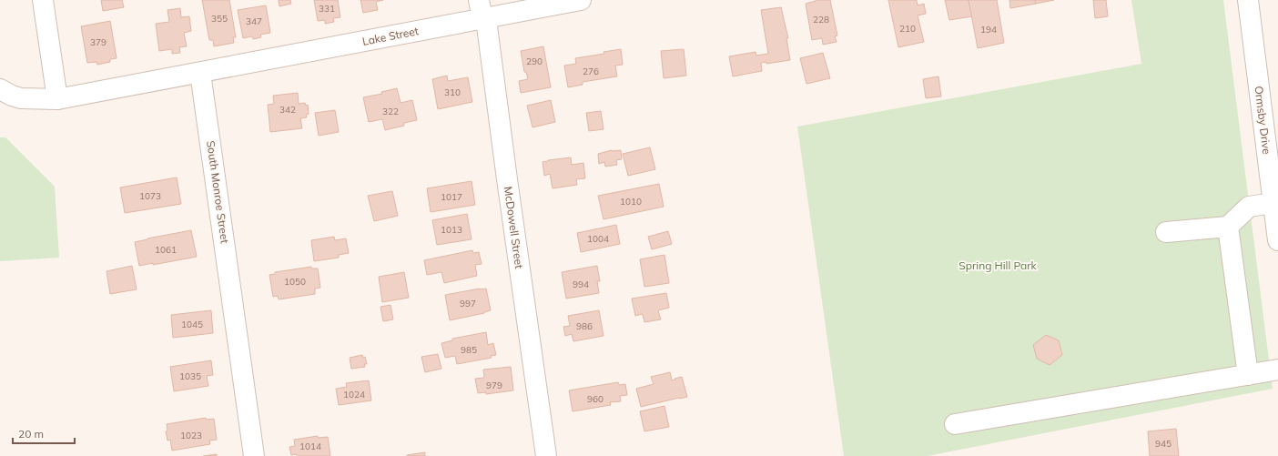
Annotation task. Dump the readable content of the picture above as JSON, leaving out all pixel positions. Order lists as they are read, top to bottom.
{
  "streets": {
    "street": [
      "Lake Street",
      "Ormsby Drive",
      "South Monroe Street",
      "McDowell Street"
    ]
  },
  "crossings": [
    ["Lake Street", "South Monroe Street"],
    ["Lake Street", "McDowell Street"]
  ],
  "parks": ["Spring Hill Park"],
  "house_numbers": [
    "331",
    "355",
    "228",
    "347",
    "210",
    "194",
    "379",
    "290",
    "276",
    "310",
    "342",
    "322",
    "1073",
    "1017",
    "1010",
    "1013",
    "1004",
    "1061",
    "1050",
    "994",
    "997",
    "1045",
    "986",
    "985",
    "1035",
    "979",
    "1024",
    "960",
    "1023",
    "945",
    "1014"
  ],
  "scale_bar": "20 m"
}
